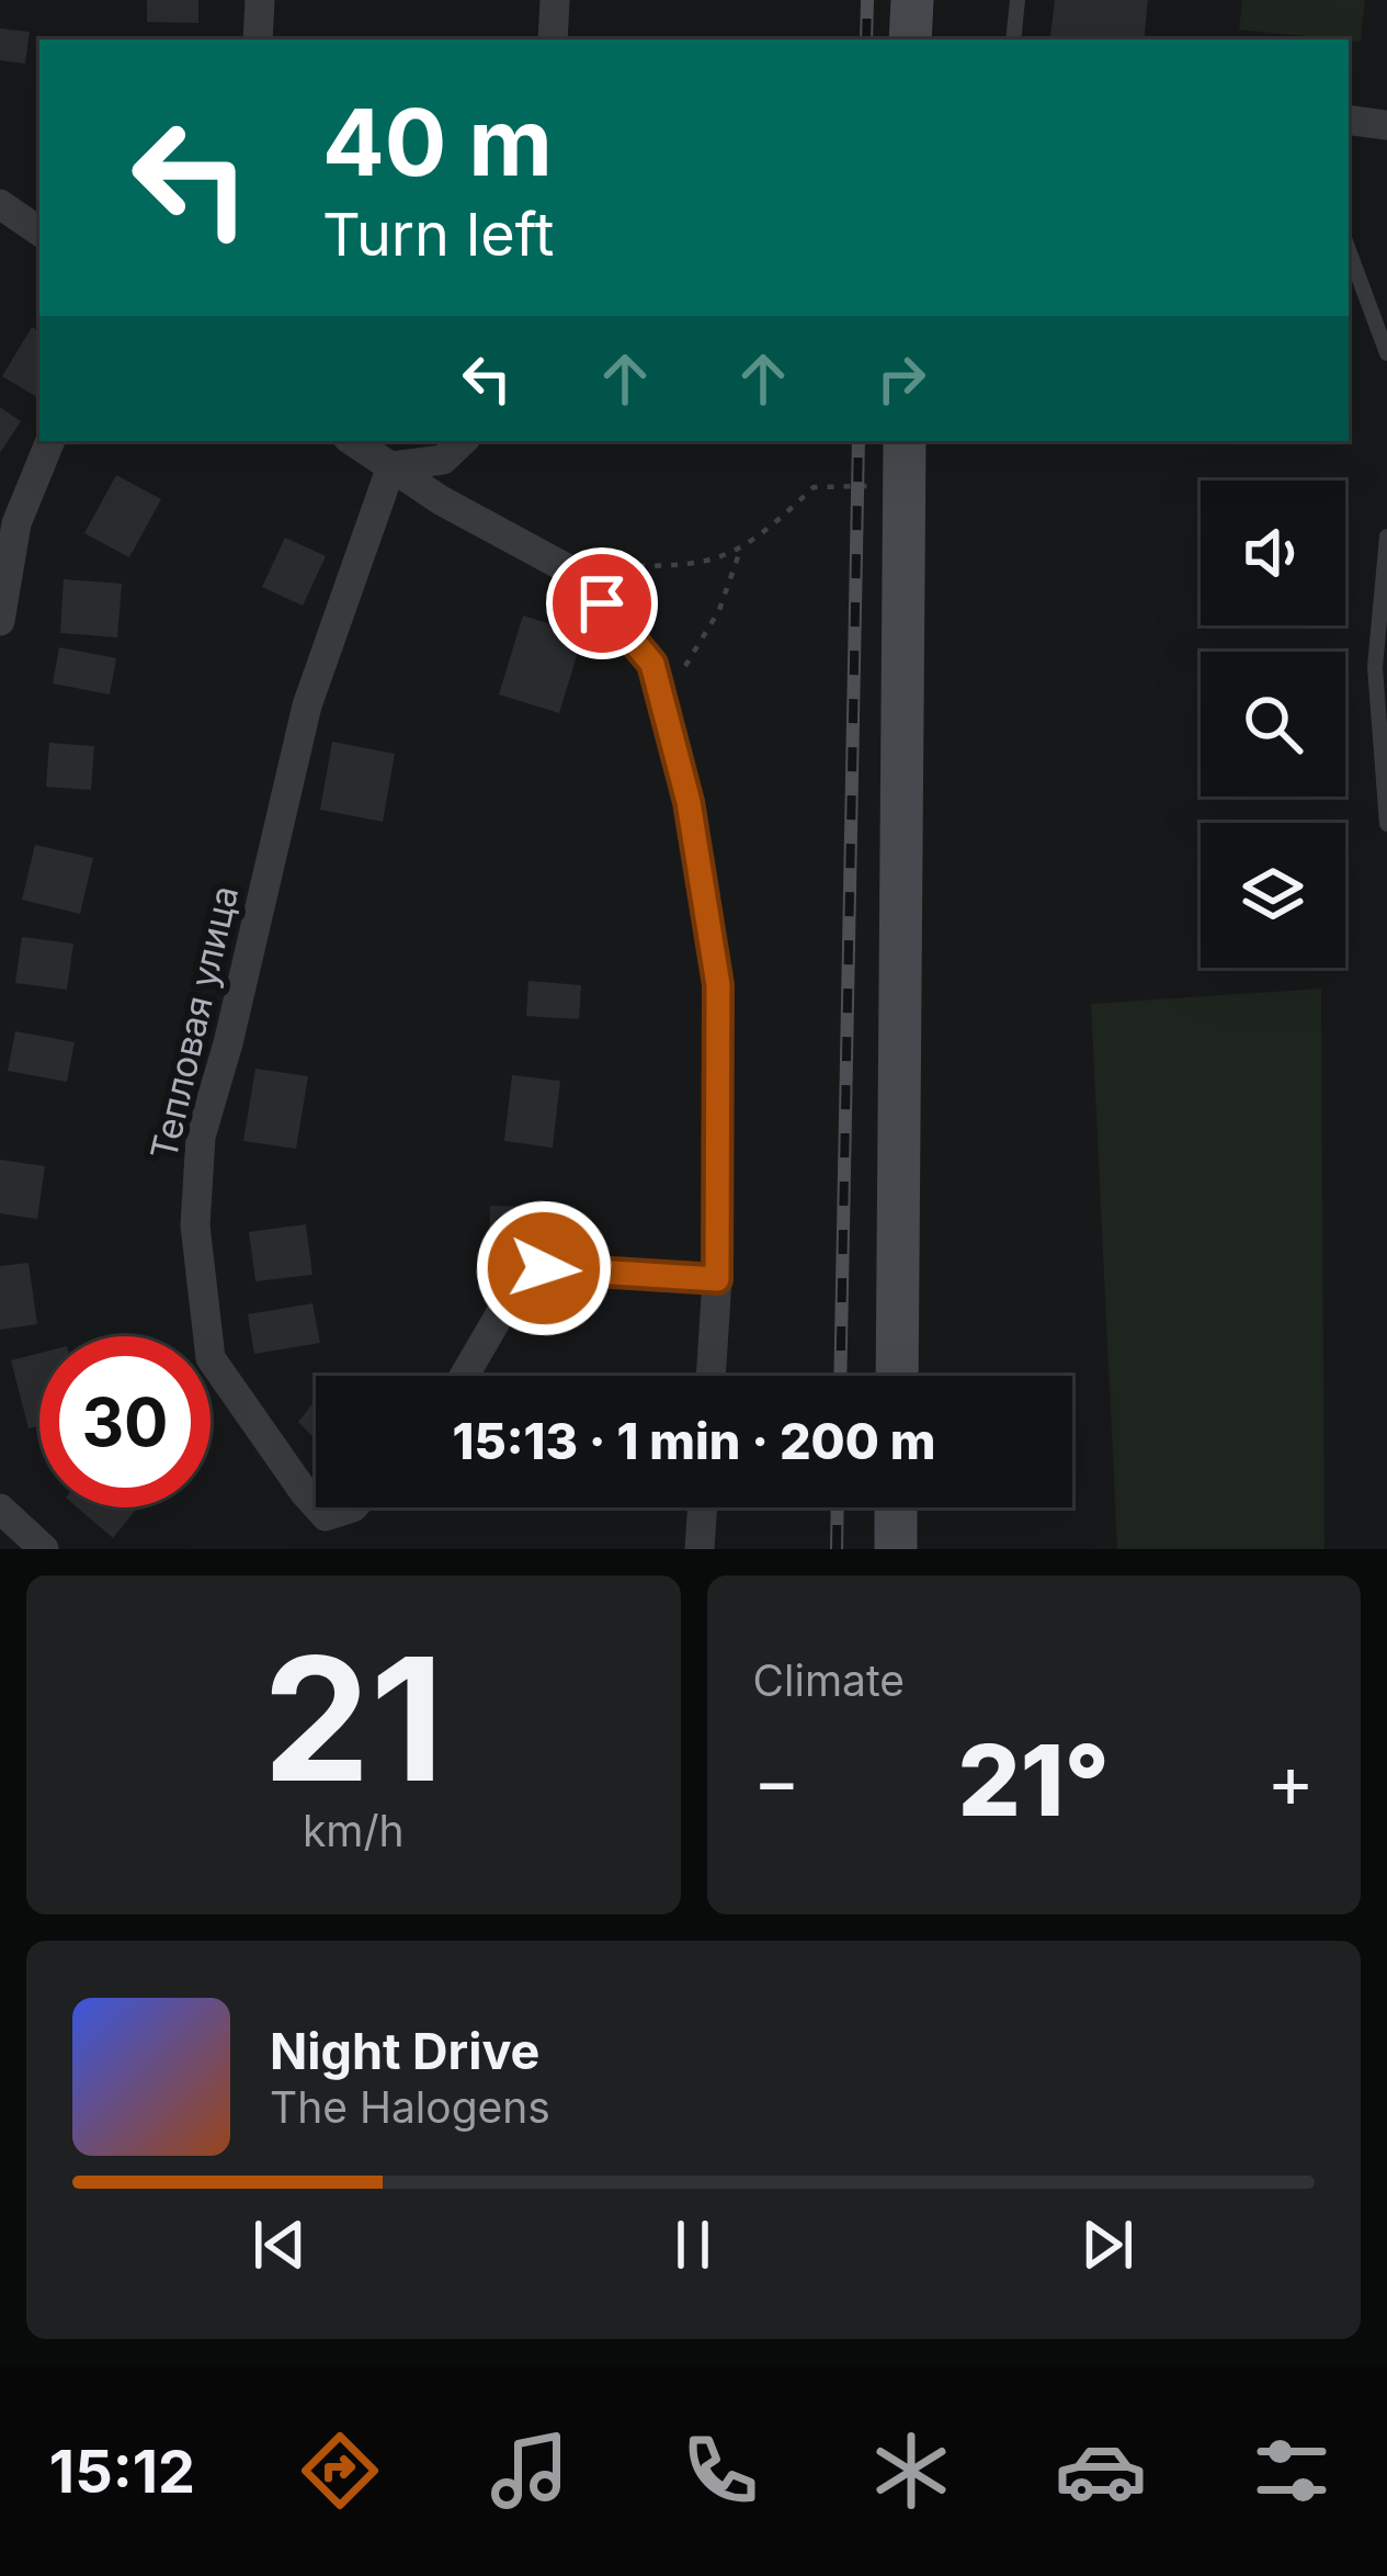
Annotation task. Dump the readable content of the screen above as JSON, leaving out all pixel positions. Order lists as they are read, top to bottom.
{
  "streets": {
    "street": ["Тепловая улица"]
  },
  "page": {
    "turn": ["40 m", "Turn left"],
    "limit": "30",
    "trip": "15:13 · 1 min · 200 m",
    "tile": [
      ["21", "km/h"],
      "Climate"
    ],
    "heat": ["−", "21°", "+"],
    "song": ["Night Drive", "The Halogens"],
    "tabs": "15:12"
  }
}
